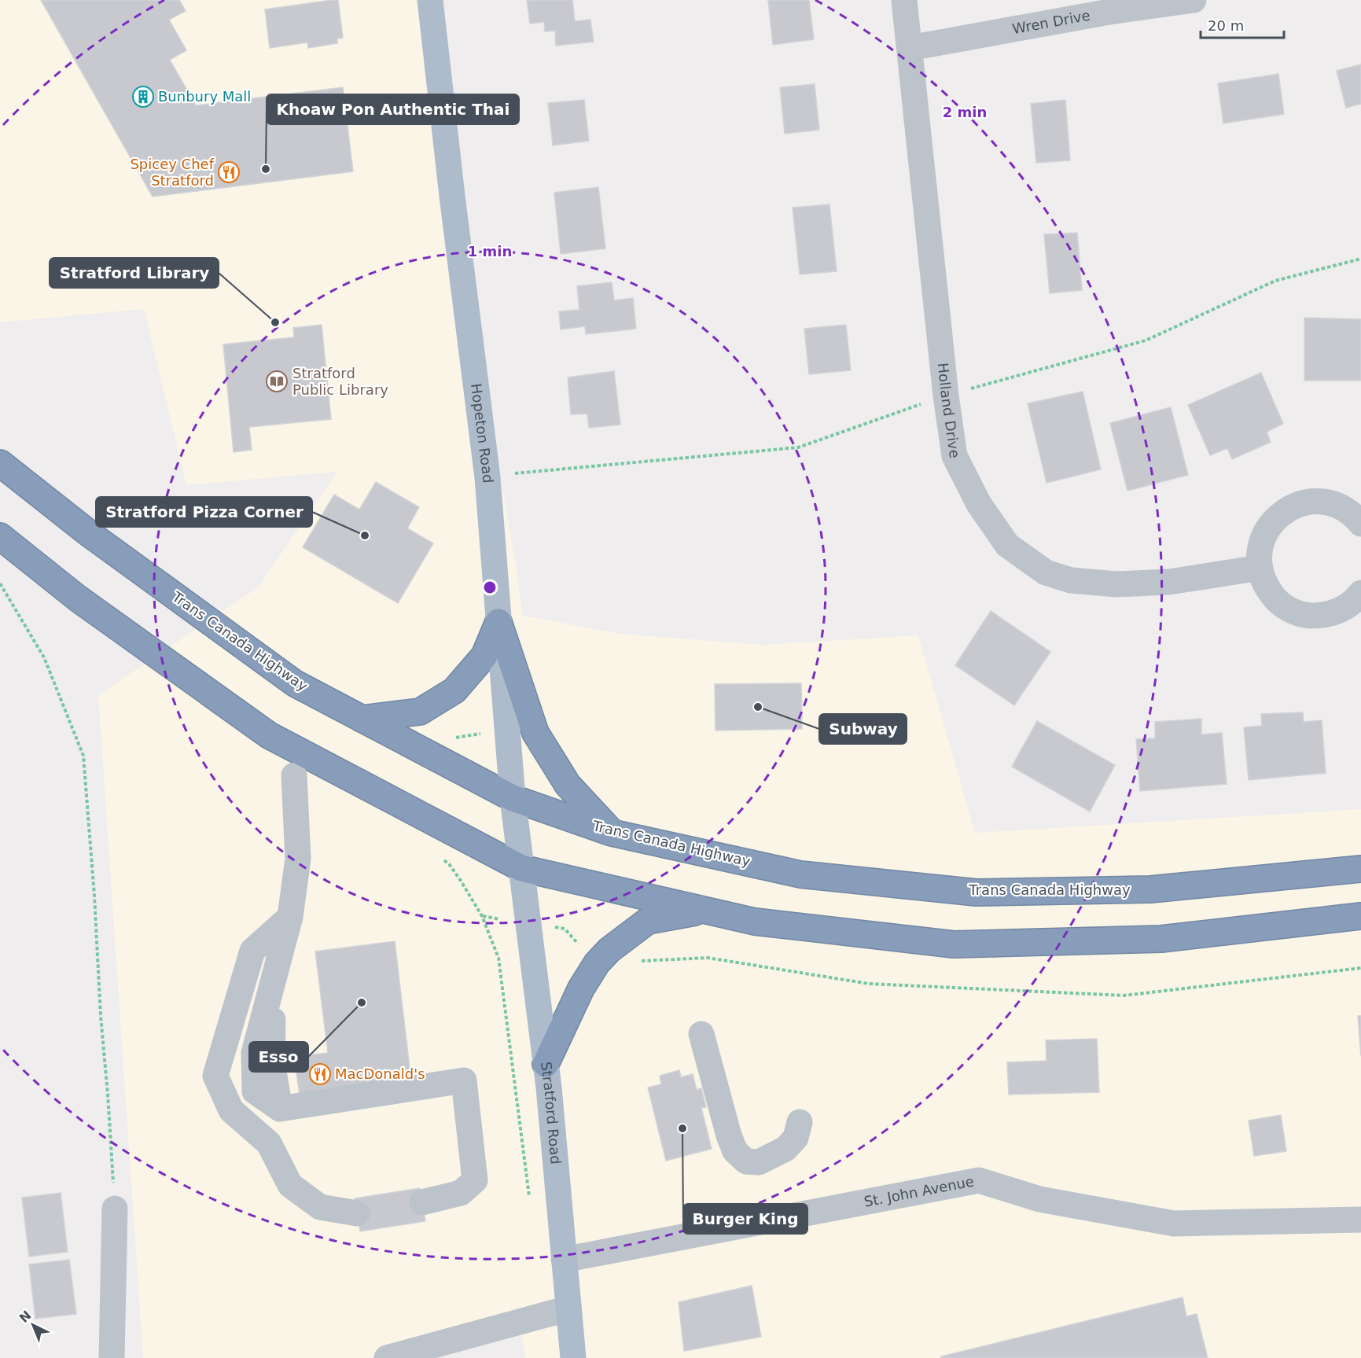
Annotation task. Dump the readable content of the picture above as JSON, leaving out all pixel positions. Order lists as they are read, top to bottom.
{
  "streets": {
    "highway": ["Trans Canada Highway"],
    "main road": ["Hopeton Road", "Stratford Road"],
    "street": ["Wren Drive", "Holland Drive", "St. John Avenue"]
  },
  "crossings": [
    ["Wren Drive", "Holland Drive"],
    ["Hopeton Road", "Trans Canada Highway"],
    ["Hopeton Road", "Stratford Road"],
    ["Stratford Road", "St. John Avenue"]
  ],
  "places": {
    "building": ["Bunbury Mall"],
    "other": [
      "Khoaw Pon Authentic Thai",
      "Stratford Library",
      "Stratford Pizza Corner",
      "Subway",
      "Esso",
      "Burger King"
    ],
    "restaurant": ["Spicey Chef Stratford", "MacDonald's"],
    "library": ["Stratford Public Library"]
  },
  "scale_bar": "20 m",
  "north": "top left",
  "rings": ["2 min", "1 min"]
}
